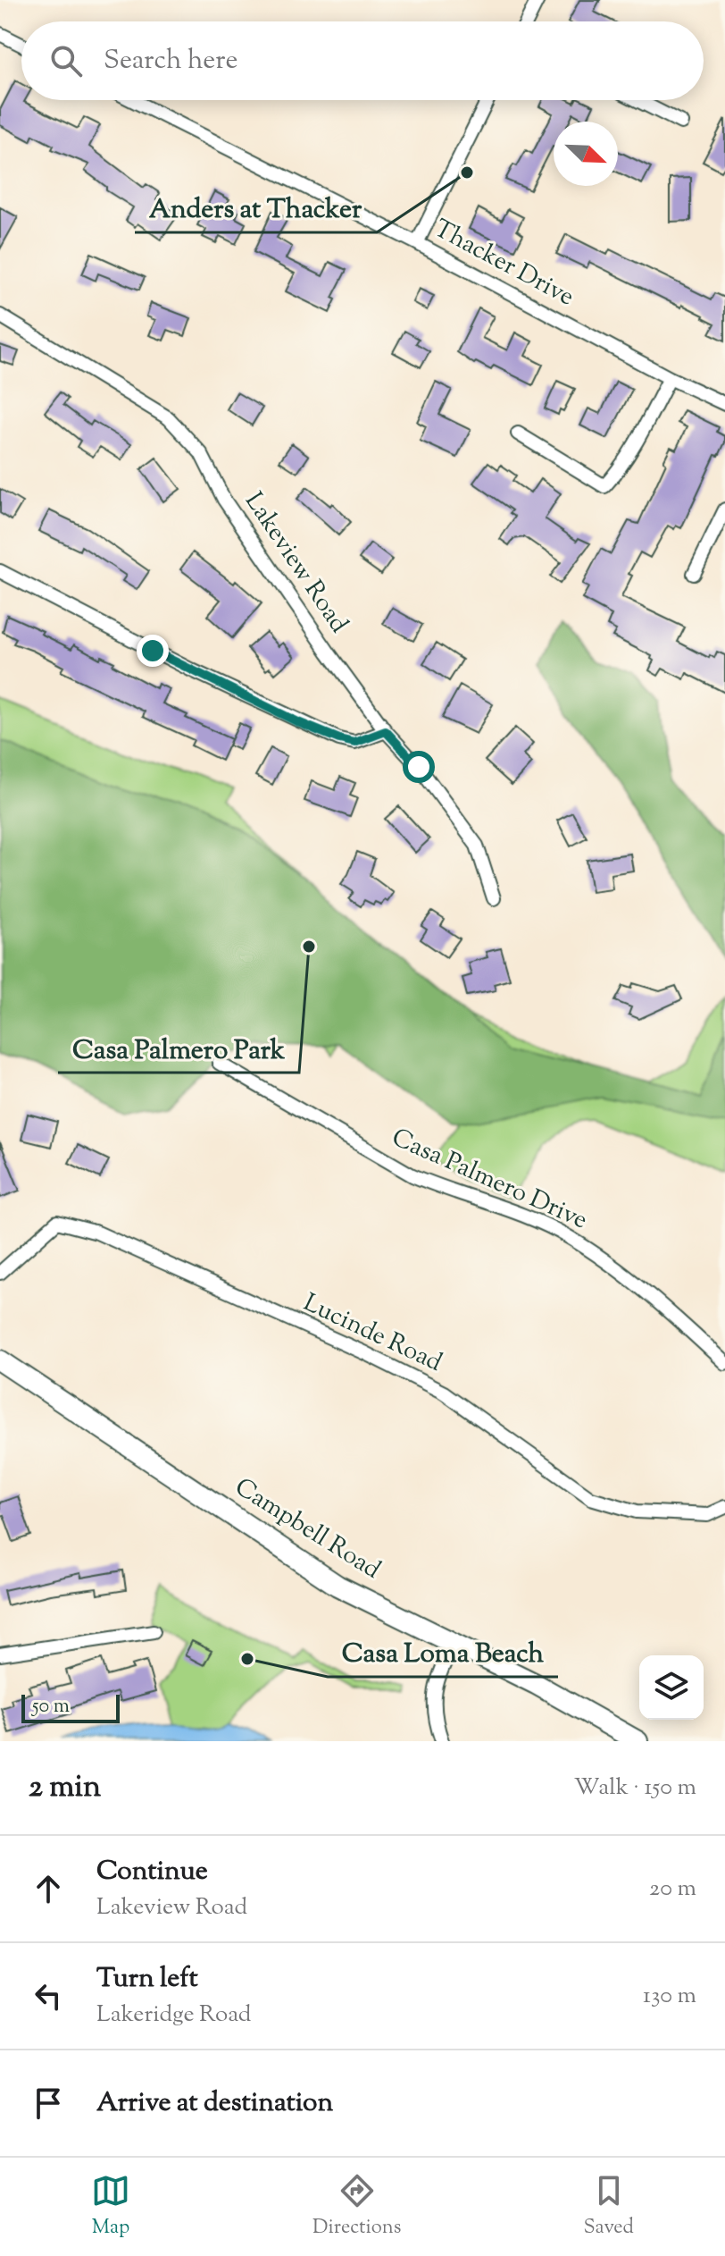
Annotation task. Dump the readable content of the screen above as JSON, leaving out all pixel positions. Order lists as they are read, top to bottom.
{
  "streets": {
    "street": [
      "Thacker Drive",
      "Lakeview Road",
      "Casa Palmero Drive",
      "Lucinde Road",
      "Campbell Road"
    ]
  },
  "places": ["Anders at Thacker", "Casa Palmero Park", "Casa Loma Beach"],
  "scale_bar": "50 m",
  "north": "bottom right",
  "page": {
    "search": "Search here",
    "scale": "50 m",
    "heading": ["2 min", "Walk · 150 m"],
    "list": [
      ["Continue", "Lakeview Road", "20 m"],
      ["Turn left", "Lakeridge Road", "130 m"],
      "Arrive at destination"
    ],
    "nav": ["Map", "Directions", "Saved"]
  }
}
